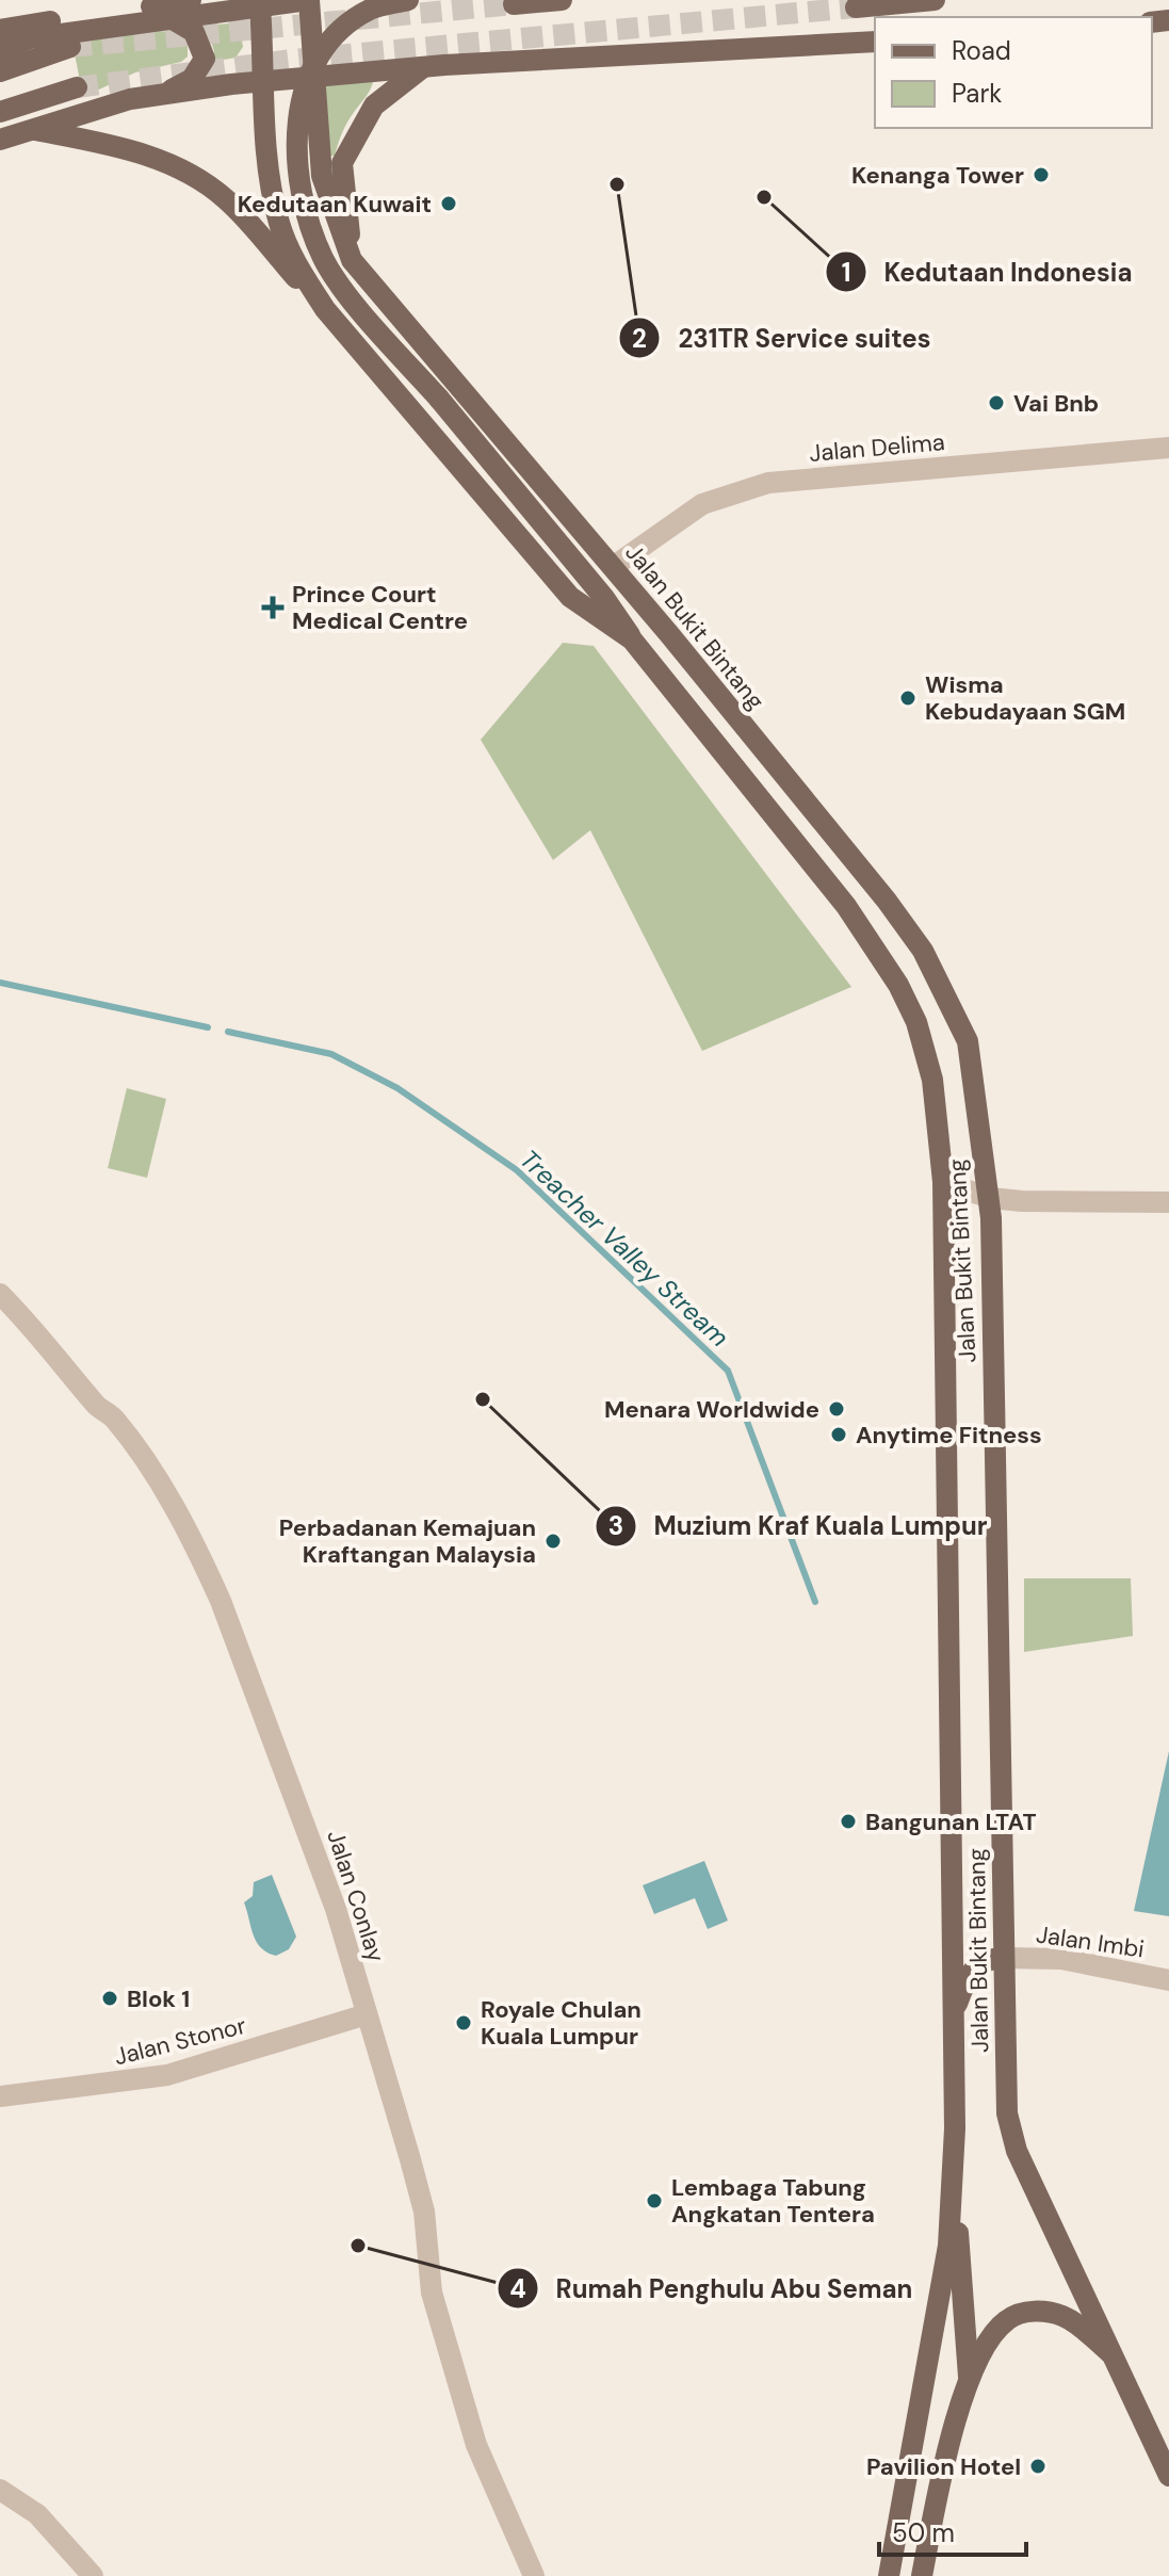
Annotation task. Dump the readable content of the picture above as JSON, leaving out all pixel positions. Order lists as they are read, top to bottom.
{
  "streets": {
    "main road": ["Jalan Bukit Bintang"],
    "street": [
      "Jalan Delima",
      "Jalan Conlay",
      "Jalan Imbi",
      "Jalan Stonor"
    ]
  },
  "crossings": [
    ["Jalan Delima", "Jalan Bukit Bintang"],
    ["Jalan Bukit Bintang", "Jalan Imbi"],
    ["Jalan Conlay", "Jalan Stonor"]
  ],
  "water": ["Treacher Valley Stream"],
  "places": {
    "other": [
      "Kenanga Tower",
      "231TR Service suites",
      "Kedutaan Indonesia",
      "Kedutaan Kuwait",
      "Vai Bnb",
      "Wisma Kebudayaan SGM",
      "Muzium Kraf Kuala Lumpur",
      "Menara Worldwide",
      "Anytime Fitness",
      "Perbadanan Kemajuan Kraftangan Malaysia",
      "Bangunan LTAT",
      "Blok 1",
      "Royale Chulan Kuala Lumpur",
      "Lembaga Tabung Angkatan Tentera",
      "Rumah Penghulu Abu Seman",
      "Pavilion Hotel"
    ],
    "health": ["Prince Court Medical Centre"]
  },
  "legend": ["Road", "Park"],
  "scale_bar": "50 m"
}
